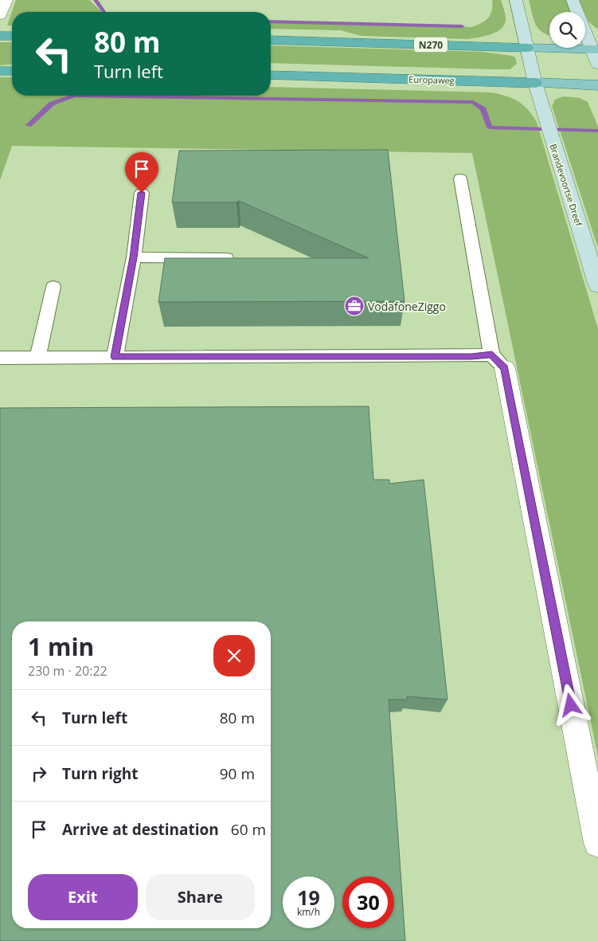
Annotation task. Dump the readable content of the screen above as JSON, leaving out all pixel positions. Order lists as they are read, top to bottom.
{
  "streets": {
    "highway": ["N270", "Europaweg"],
    "main road": ["Brandevoortse Dreef"]
  },
  "crossings": [
    ["N270", "Brandevoortse Dreef"],
    ["Europaweg", "Brandevoortse Dreef"]
  ],
  "places": {
    "office": ["VodafoneZiggo"]
  },
  "page": {
    "turn": ["80 m", "Turn left"],
    "heading": ["1 min", "230 m · 20:22"],
    "list": [
      {
        "name": "Turn left",
        "value": "80 m"
      },
      {
        "name": "Turn right",
        "value": "90 m"
      },
      {
        "name": "Arrive at destination",
        "value": "60 m"
      }
    ],
    "buttons": ["Exit", "Share"],
    "speed": "19 km/h",
    "limit": "30"
  }
}
